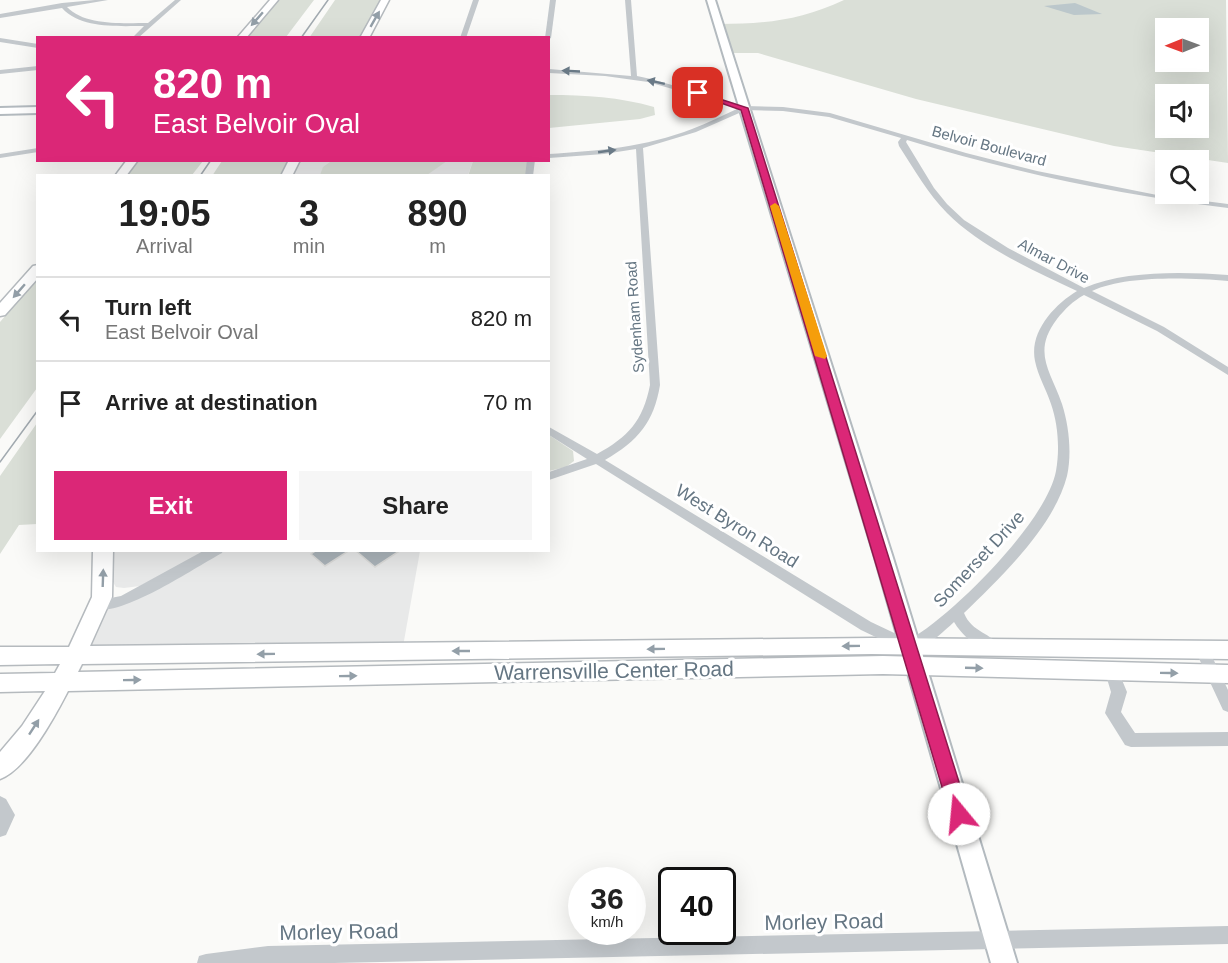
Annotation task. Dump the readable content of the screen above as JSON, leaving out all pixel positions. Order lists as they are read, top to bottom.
{
  "streets": {
    "main road": ["Warrensville Center Road"],
    "street": [
      "Belvoir Boulevard",
      "Almar Drive",
      "Sydenham Road",
      "West Byron Road",
      "Somerset Drive",
      "Morley Road"
    ]
  },
  "crossings": [
    ["Belvoir Boulevard", "Almar Drive"],
    ["Almar Drive", "Somerset Drive"],
    ["Sydenham Road", "West Byron Road"],
    ["West Byron Road", "Somerset Drive"],
    ["West Byron Road", "Warrensville Center Road"],
    ["Somerset Drive", "Warrensville Center Road"]
  ],
  "north": "left",
  "page": {
    "turn": ["820 m", "East Belvoir Oval"],
    "eta": [
      "19:05",
      "Arrival",
      "3",
      "min",
      "890",
      "m"
    ],
    "list": [
      {
        "name": "Turn left",
        "note": "East Belvoir Oval",
        "value": "820 m"
      },
      {
        "name": "Arrive at destination",
        "value": "70 m"
      }
    ],
    "buttons": ["Exit", "Share"],
    "speed": "36 km/h",
    "limit": "40"
  }
}
